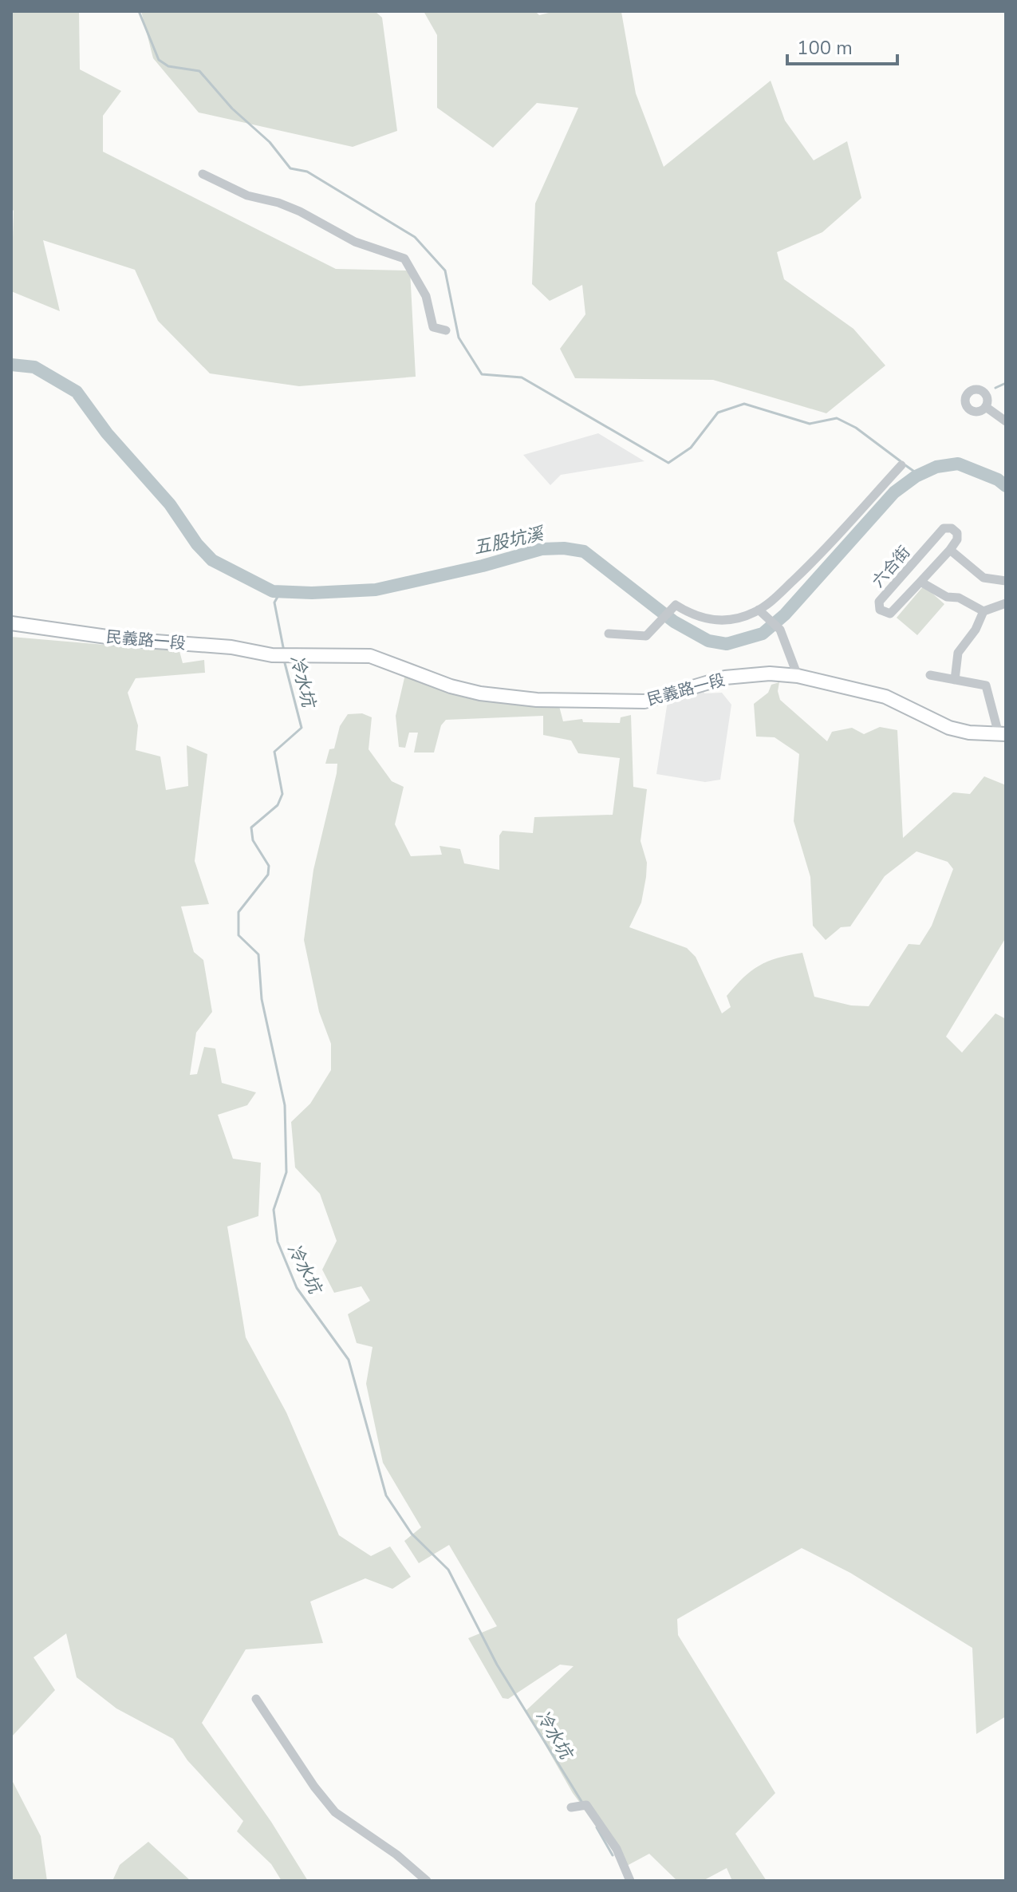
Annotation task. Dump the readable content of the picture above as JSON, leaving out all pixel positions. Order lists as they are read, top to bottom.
{
  "streets": {
    "main road": ["民義路一段"],
    "street": ["六合街"]
  },
  "water": ["五股坑溪", "冷水坑"],
  "scale_bar": "100 m"
}
